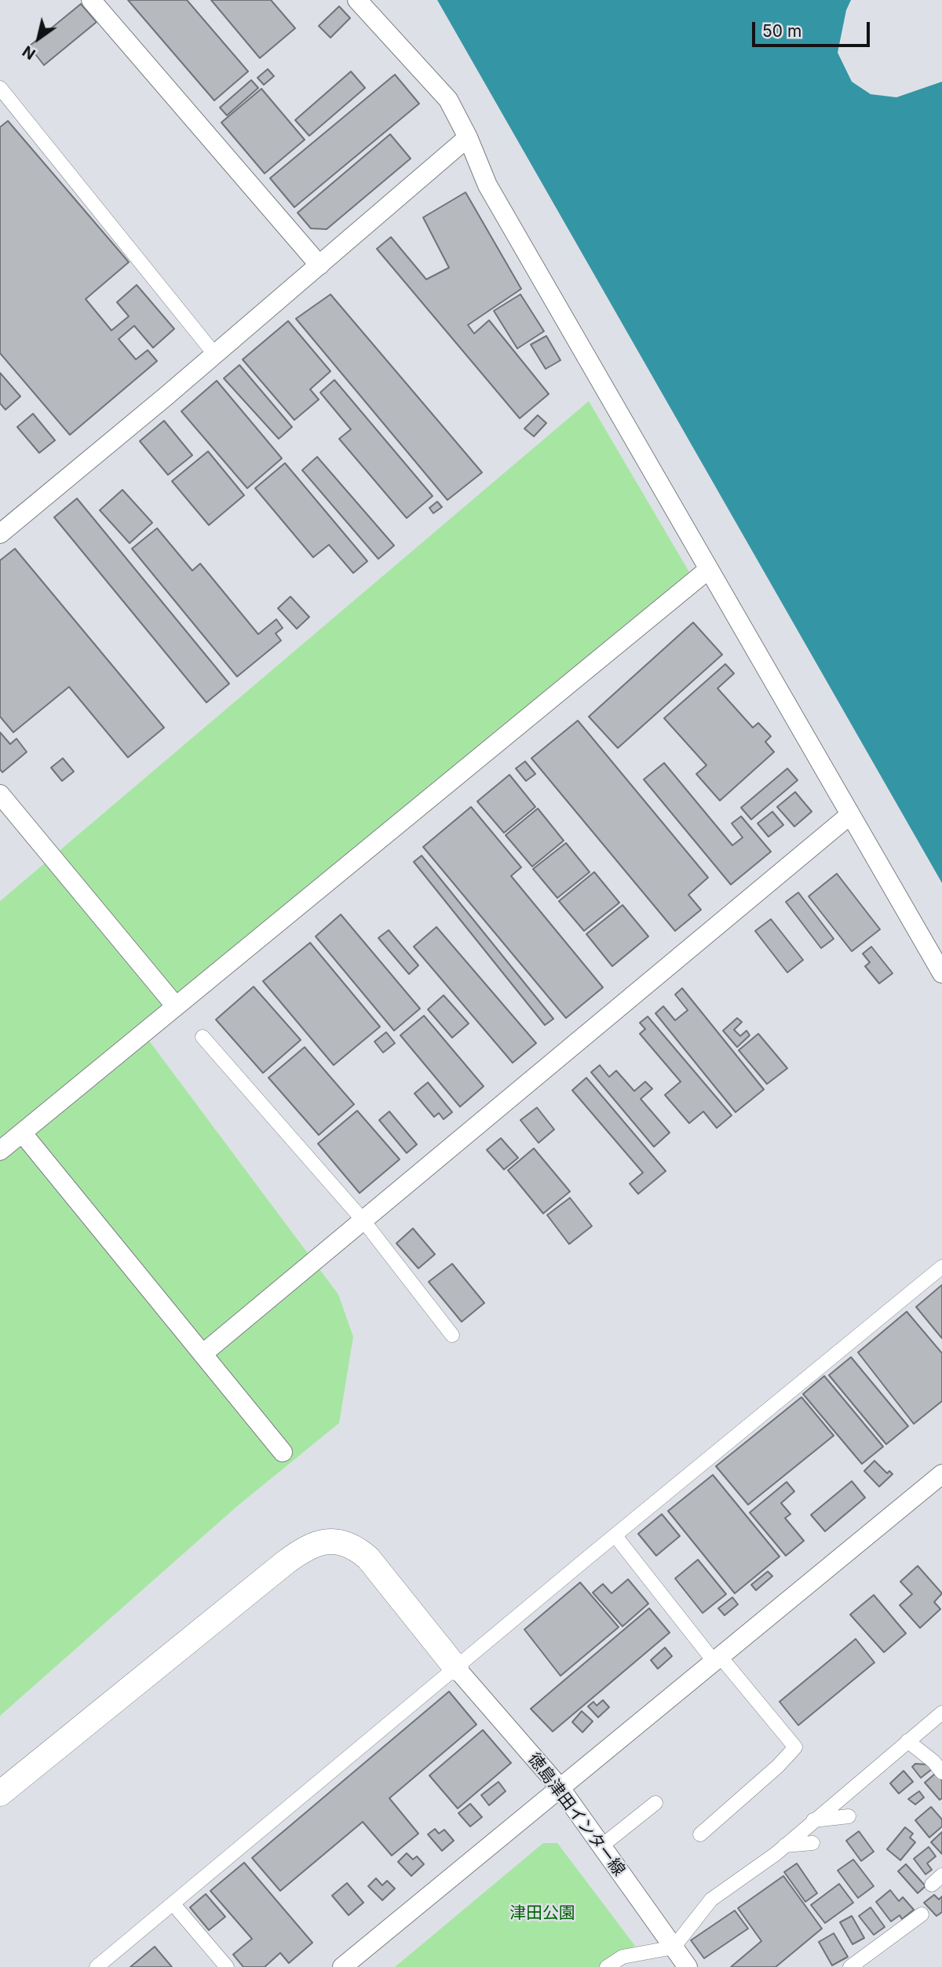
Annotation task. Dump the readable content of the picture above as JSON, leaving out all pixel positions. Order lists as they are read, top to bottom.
{
  "streets": {
    "street": ["徳島津田インター線"]
  },
  "parks": ["津田公園"],
  "scale_bar": "50 m",
  "north": "bottom left"
}
